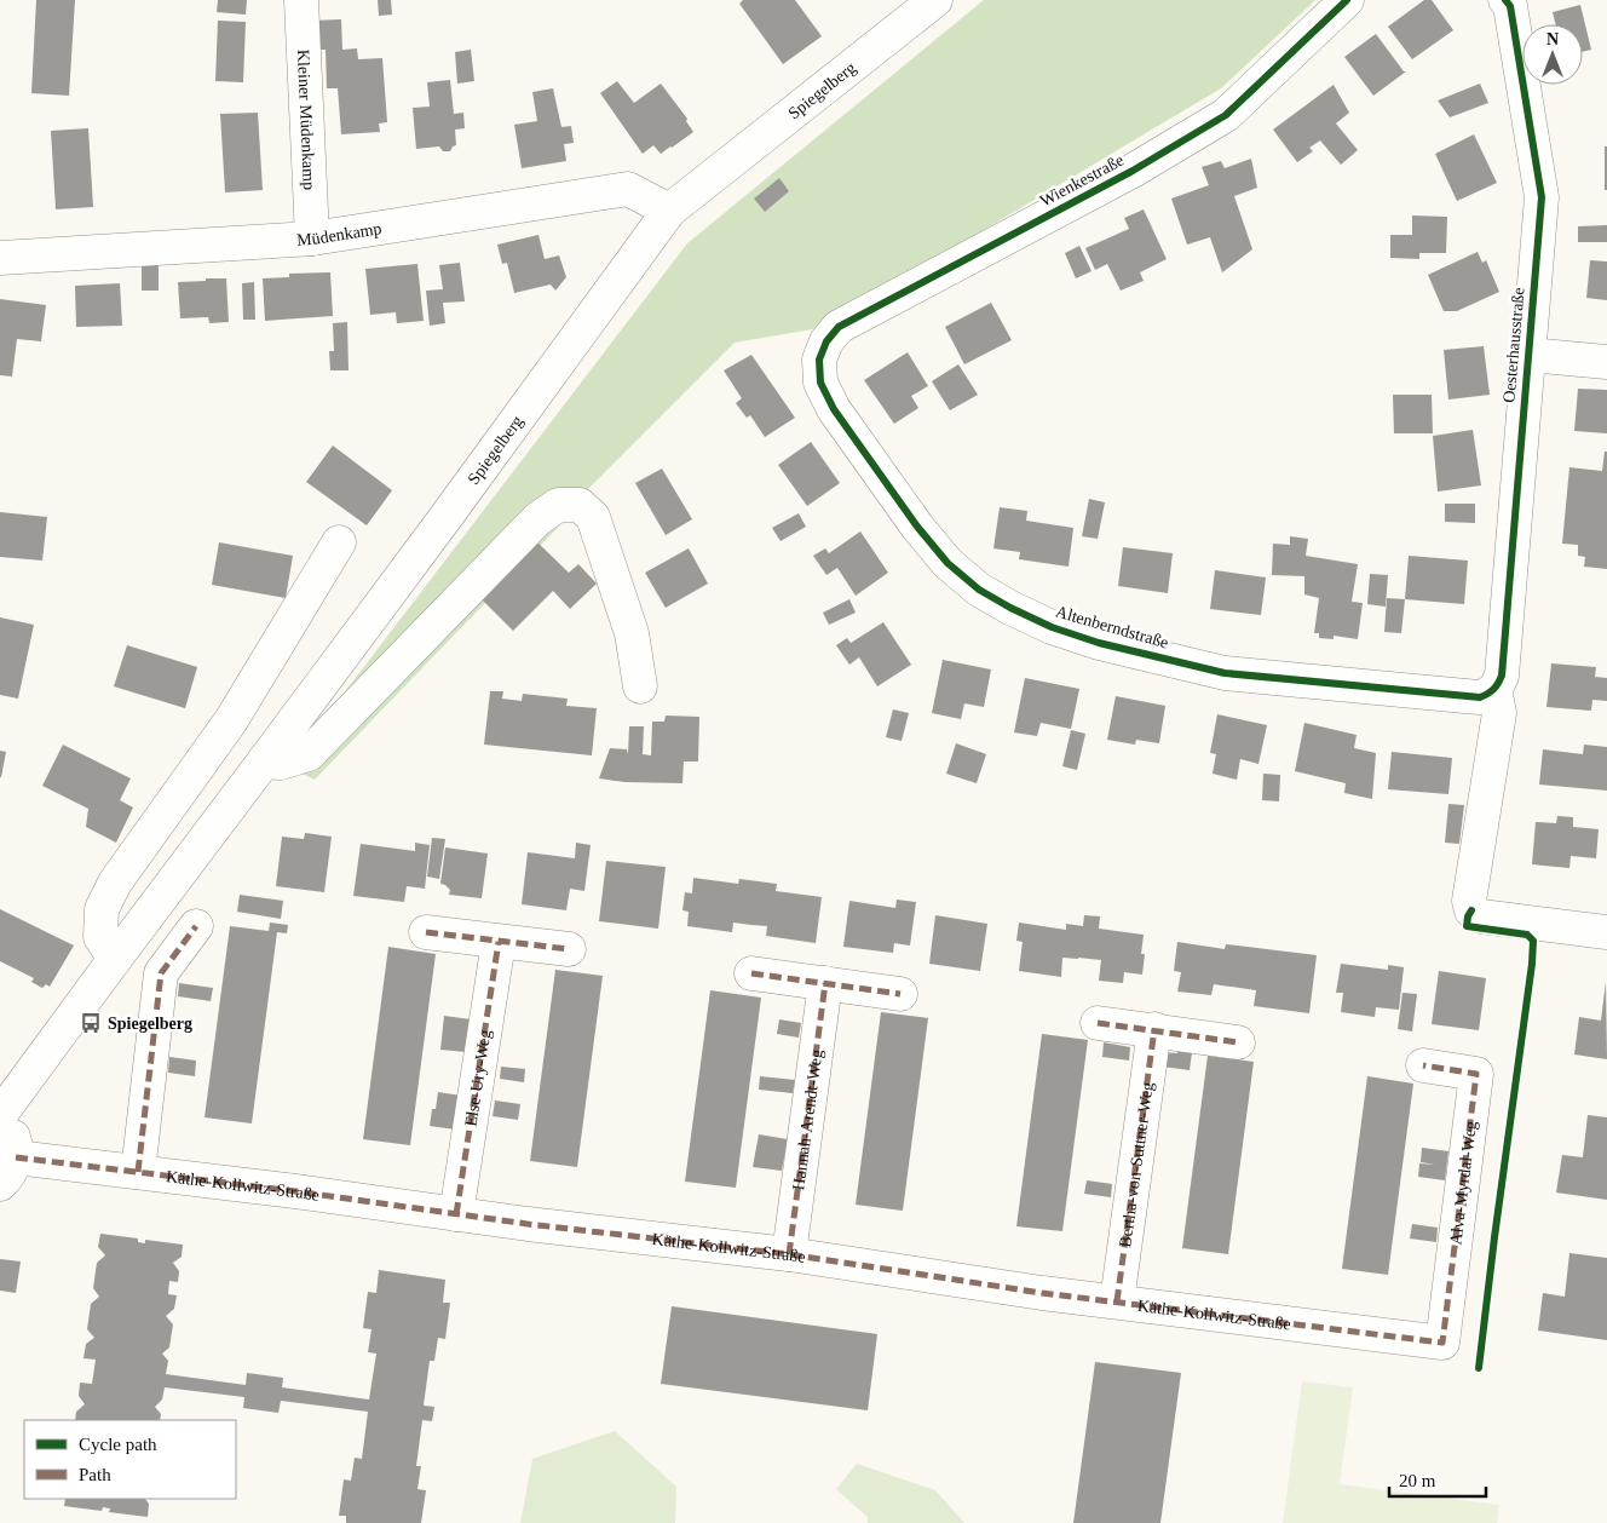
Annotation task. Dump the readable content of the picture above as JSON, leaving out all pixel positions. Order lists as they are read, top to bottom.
{
  "streets": {
    "street": [
      "Spiegelberg",
      "Kleiner Müdenkamp",
      "Wienkestraße",
      "Müdenkamp",
      "Oesterhausstraße",
      "Altenberndstraße",
      "Else-Ury-Weg",
      "Hannah-Arendt-Weg",
      "Bertha-von-Suttner-Weg",
      "Alva-Myrdal-Weg",
      "Käthe-Kollwitz-Straße"
    ]
  },
  "crossings": [
    ["Spiegelberg", "Müdenkamp"],
    ["Kleiner Müdenkamp", "Müdenkamp"],
    ["Wienkestraße", "Altenberndstraße"],
    ["Oesterhausstraße", "Altenberndstraße"],
    ["Else-Ury-Weg", "Käthe-Kollwitz-Straße"],
    ["Hannah-Arendt-Weg", "Käthe-Kollwitz-Straße"],
    ["Bertha-von-Suttner-Weg", "Käthe-Kollwitz-Straße"],
    ["Alva-Myrdal-Weg", "Käthe-Kollwitz-Straße"]
  ],
  "places": {
    "bus stop": ["Spiegelberg"]
  },
  "legend": ["Cycle path", "Path"],
  "scale_bar": "20 m",
  "north": "top"
}
